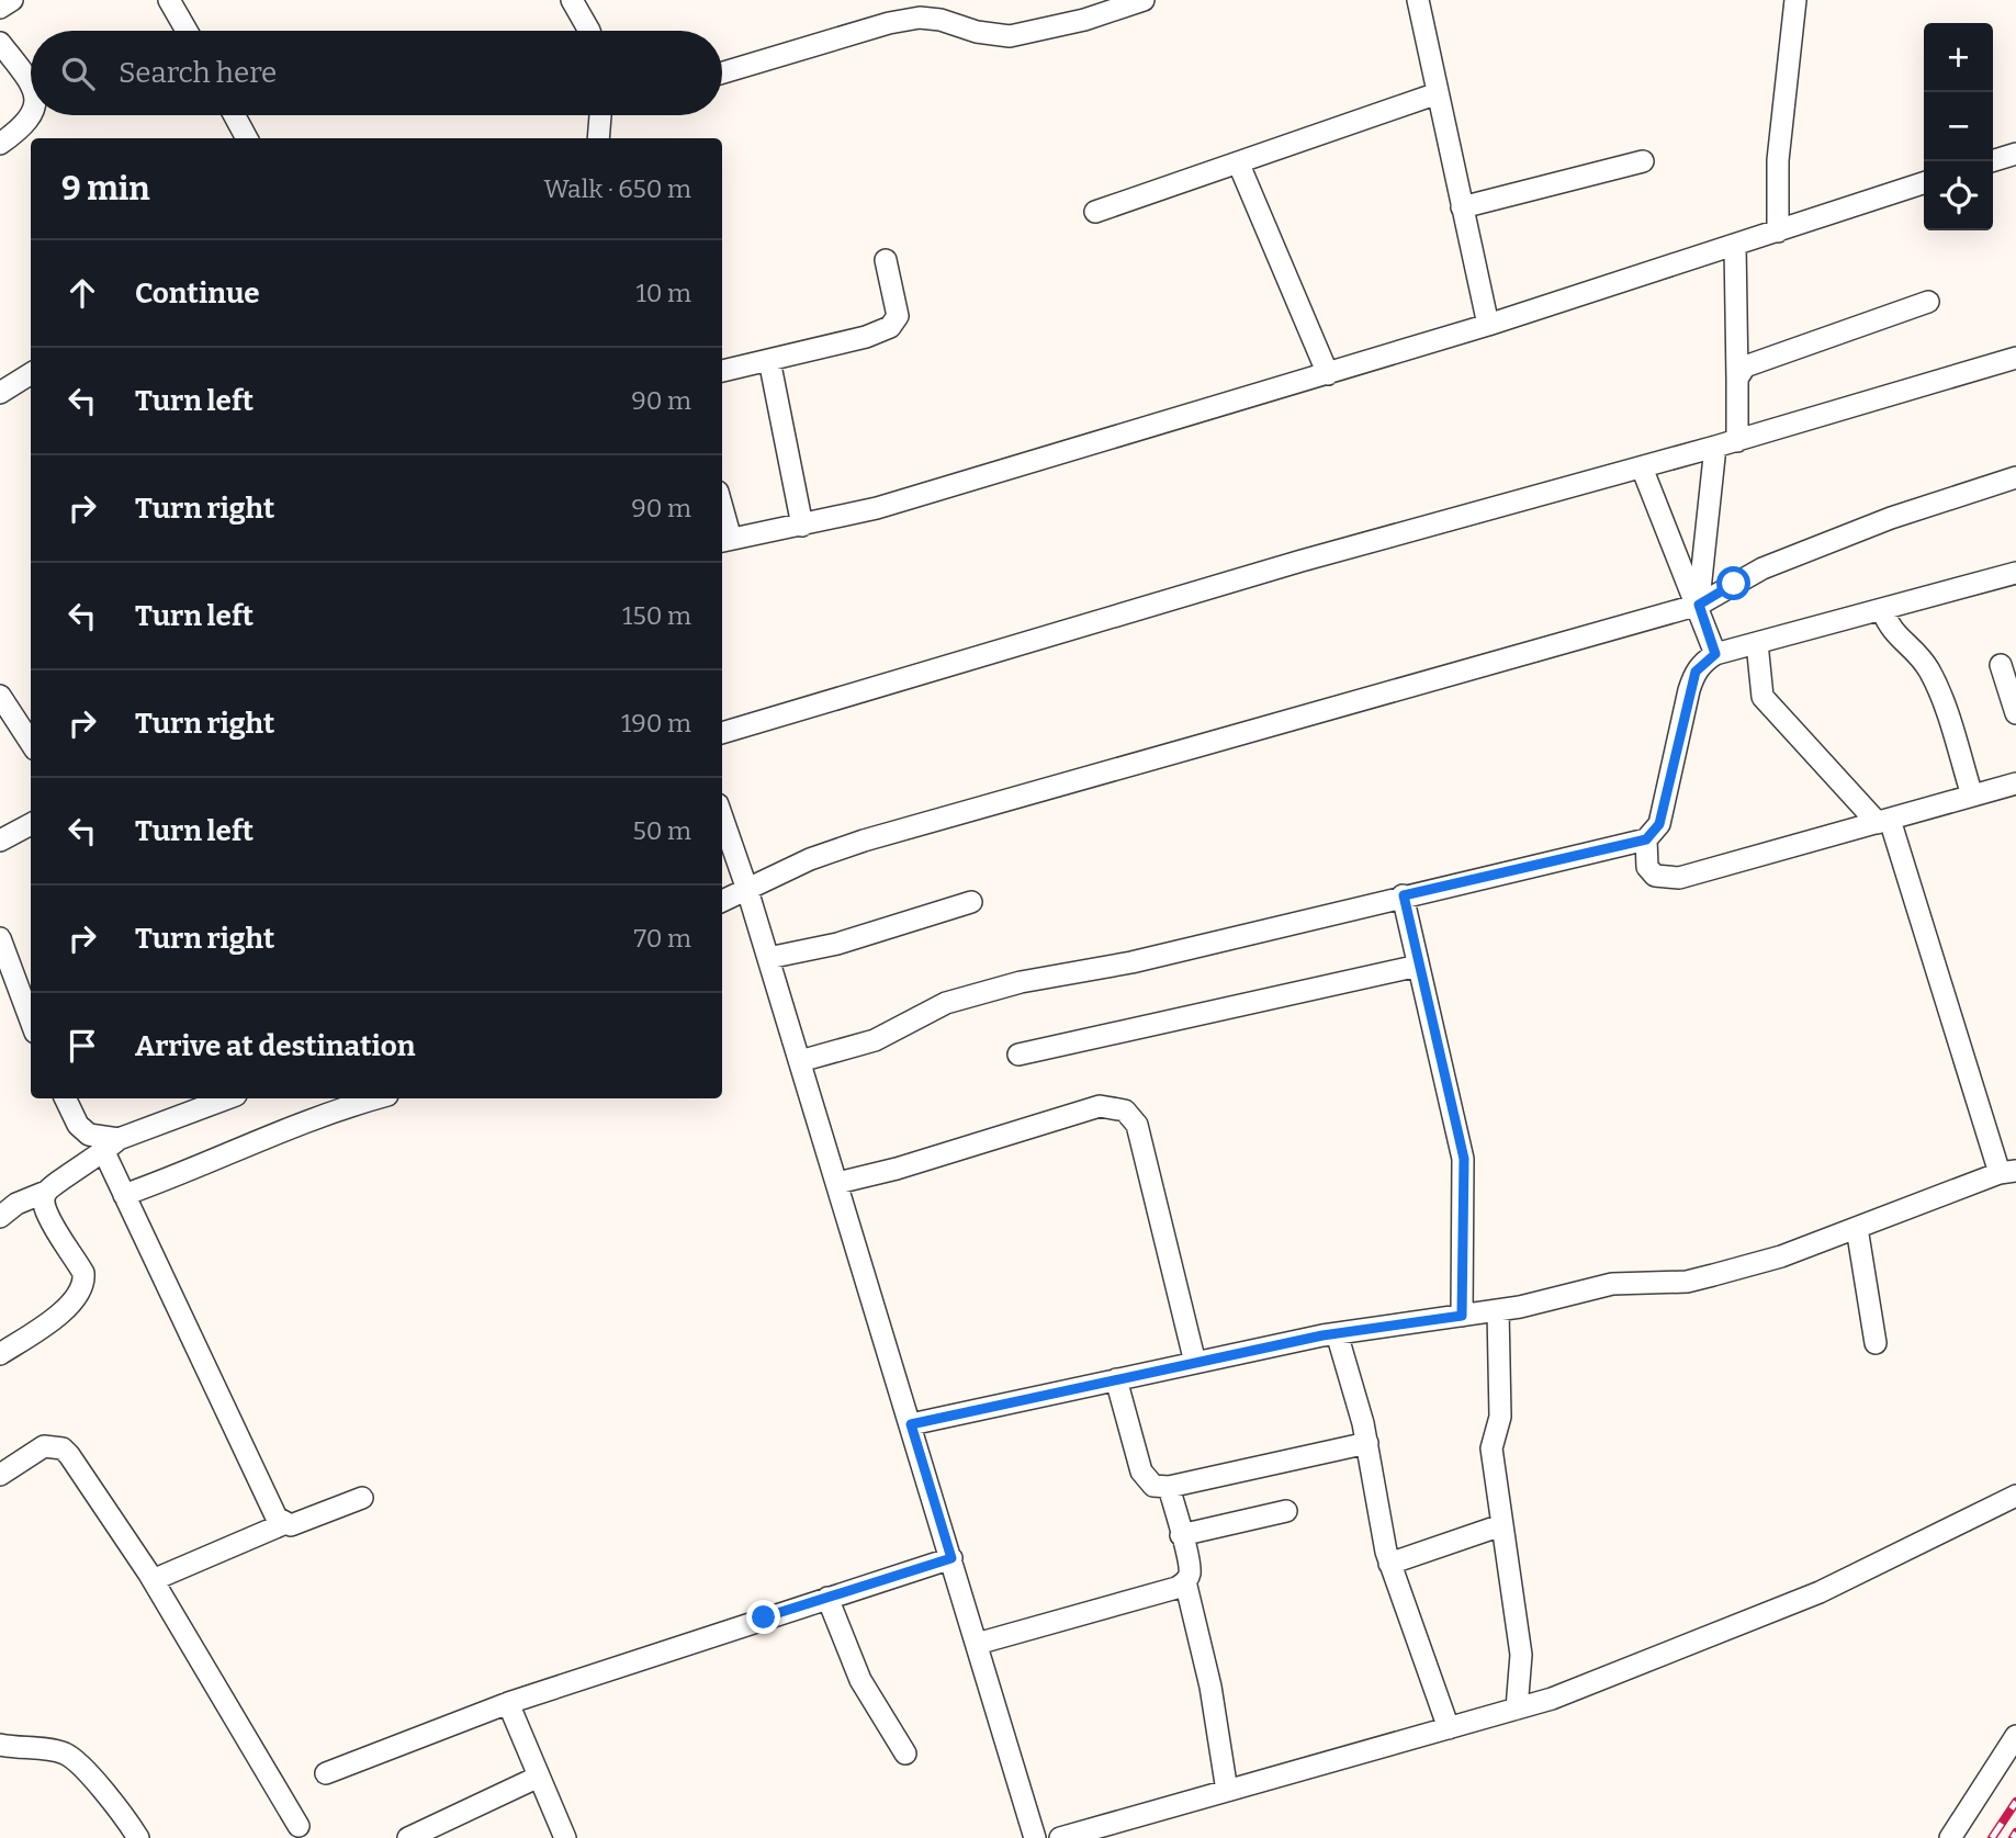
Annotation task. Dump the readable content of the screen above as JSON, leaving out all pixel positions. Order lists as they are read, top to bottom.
{
  "page": {
    "map_buttons": ["+", "−"],
    "search": "Search here",
    "heading": ["9 min", "Walk · 650 m"],
    "list": [
      ["Continue", "10 m"],
      ["Turn left", "90 m"],
      ["Turn right", "90 m"],
      ["Turn left", "150 m"],
      ["Turn right", "190 m"],
      ["Turn left", "50 m"],
      ["Turn right", "70 m"],
      "Arrive at destination"
    ]
  }
}
